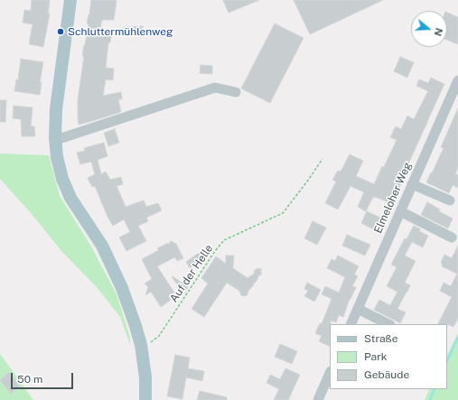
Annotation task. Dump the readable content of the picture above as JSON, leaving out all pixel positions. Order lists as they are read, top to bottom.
{
  "streets": {
    "street": ["Elmeloher Weg"],
    "path": ["Auf der Helle"]
  },
  "places": ["Schluttermühlenweg"],
  "legend": ["Straße", "Park", "Gebäude"],
  "scale_bar": "50 m",
  "north": "right"
}
